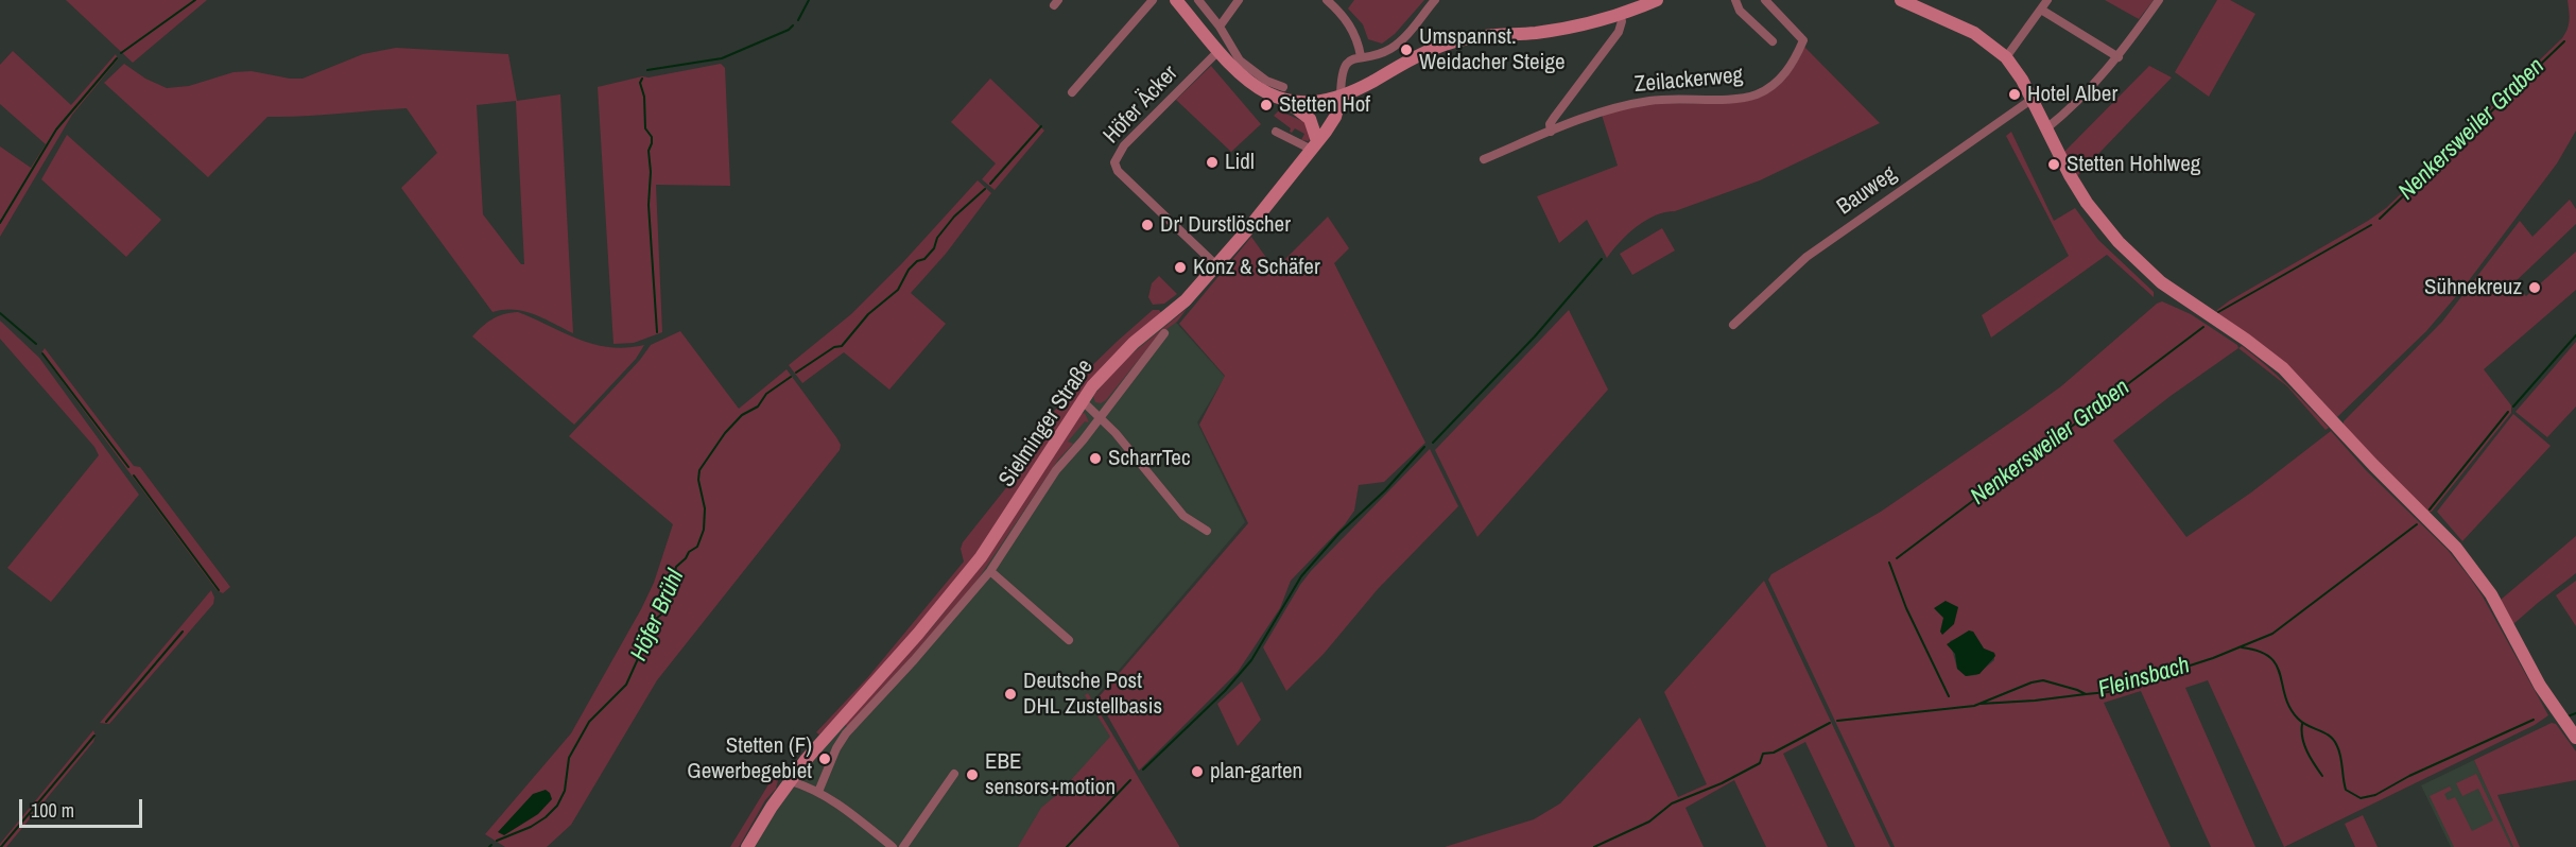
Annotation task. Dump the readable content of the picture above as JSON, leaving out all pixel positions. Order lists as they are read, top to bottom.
{
  "streets": {
    "street": [
      "Zeilackerweg",
      "Höfer Äcker",
      "Bauweg",
      "Sielminger Straße"
    ]
  },
  "crossings": [
    ["Höfer Äcker", "Sielminger Straße"]
  ],
  "water": ["Nenkersweiler Graben", "Höfer Brühl", "Fleinsbach"],
  "places": [
    "Umspannst. Weidacher Steige",
    "Hotel Alber",
    "Stetten Hof",
    "Lidl",
    "Stetten Hohlweg",
    "Dr' Durstlöscher",
    "Konz & Schäfer",
    "Sühnekreuz",
    "ScharrTec",
    "Deutsche Post DHL Zustellbasis",
    "Stetten (F) Gewerbegebiet",
    "plan-garten",
    "EBE sensors+motion"
  ],
  "scale_bar": "100 m"
}
